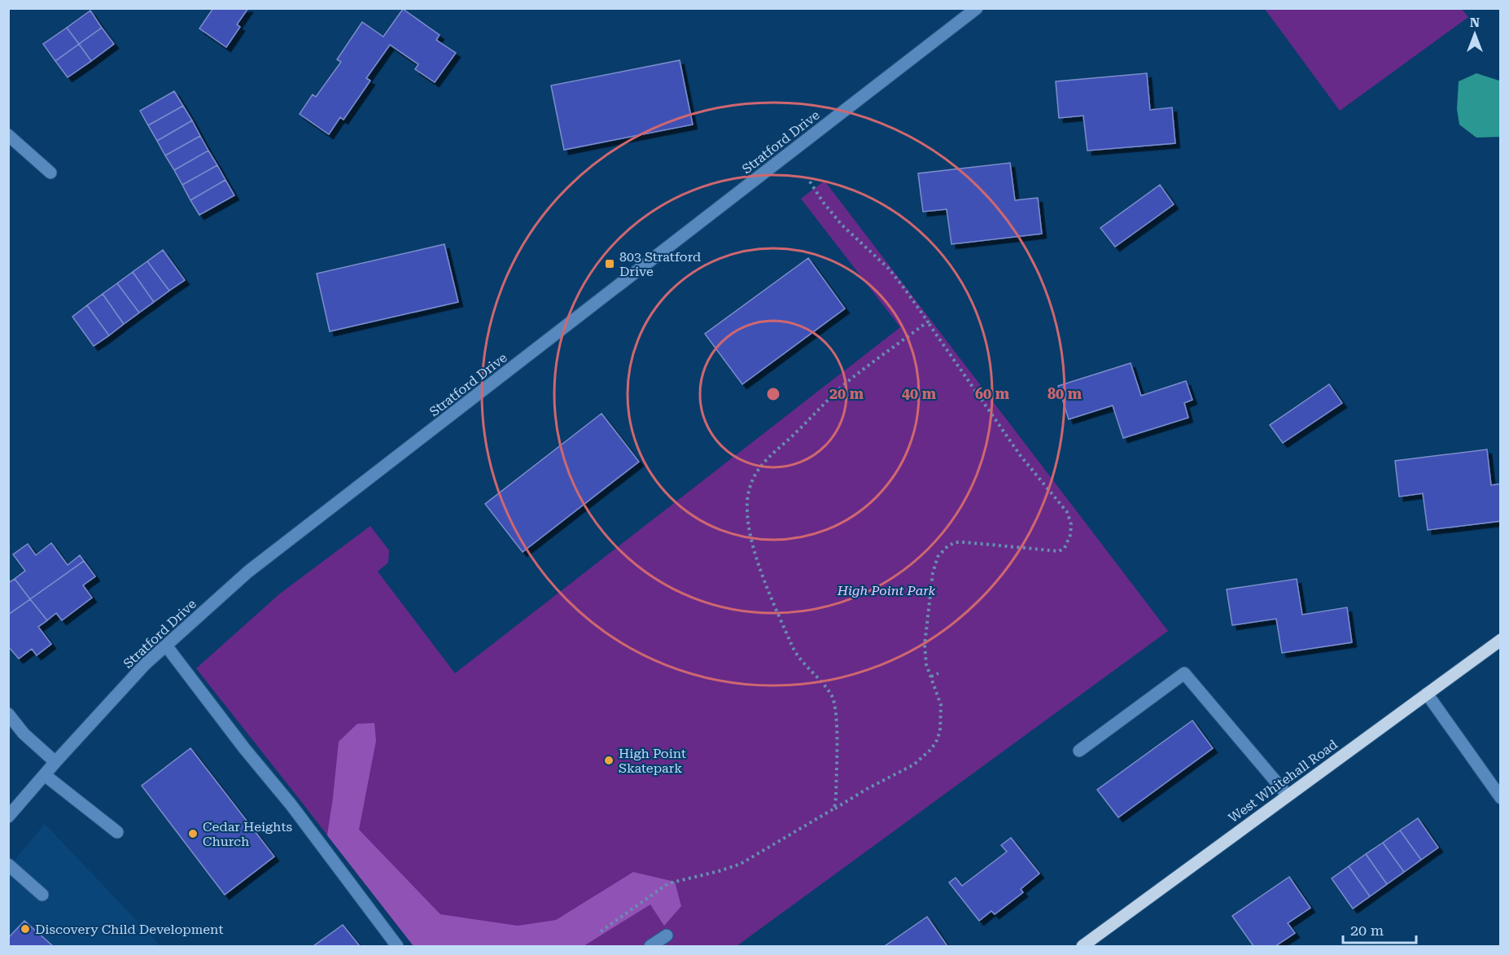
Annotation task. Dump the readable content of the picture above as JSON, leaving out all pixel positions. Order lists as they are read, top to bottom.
{
  "streets": {
    "main road": ["West Whitehall Road"],
    "street": ["Stratford Drive"]
  },
  "parks": ["High Point Park"],
  "places": {
    "transit": ["803 Stratford Drive"],
    "other": ["High Point Skatepark", "Cedar Heights Church", "Discovery Child Development"]
  },
  "scale_bar": "20 m",
  "north": "top",
  "rings": [
    "20 m",
    "40 m",
    "60 m",
    "80 m"
  ]
}
